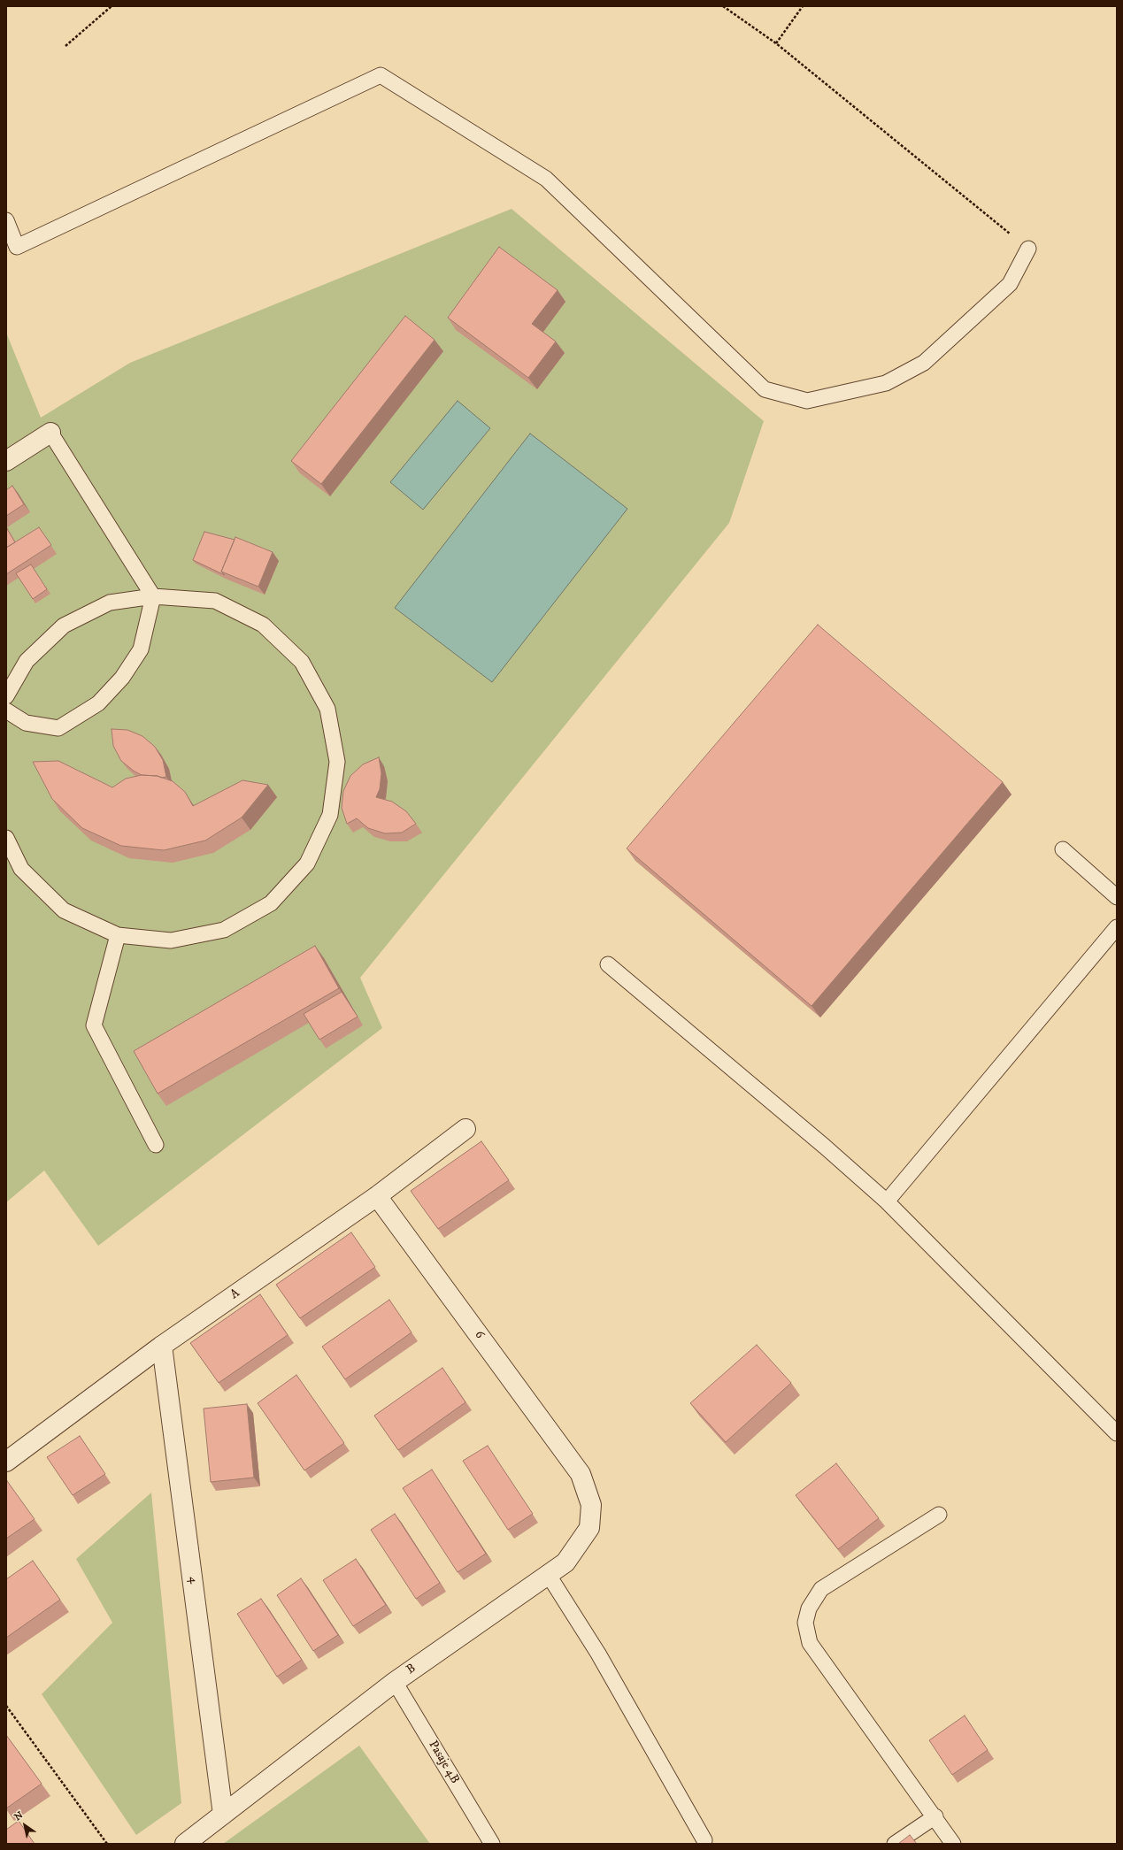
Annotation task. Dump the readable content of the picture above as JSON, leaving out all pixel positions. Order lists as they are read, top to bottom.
{
  "streets": {
    "street": [
      "A",
      "6",
      "4",
      "B"
    ],
    "lane": ["Pasaje 4B"]
  },
  "crossings": [
    ["A", "6"],
    ["A", "4"],
    ["6", "B"],
    ["4", "B"],
    ["B", "Pasaje 4B"]
  ],
  "north": "top left"
}
